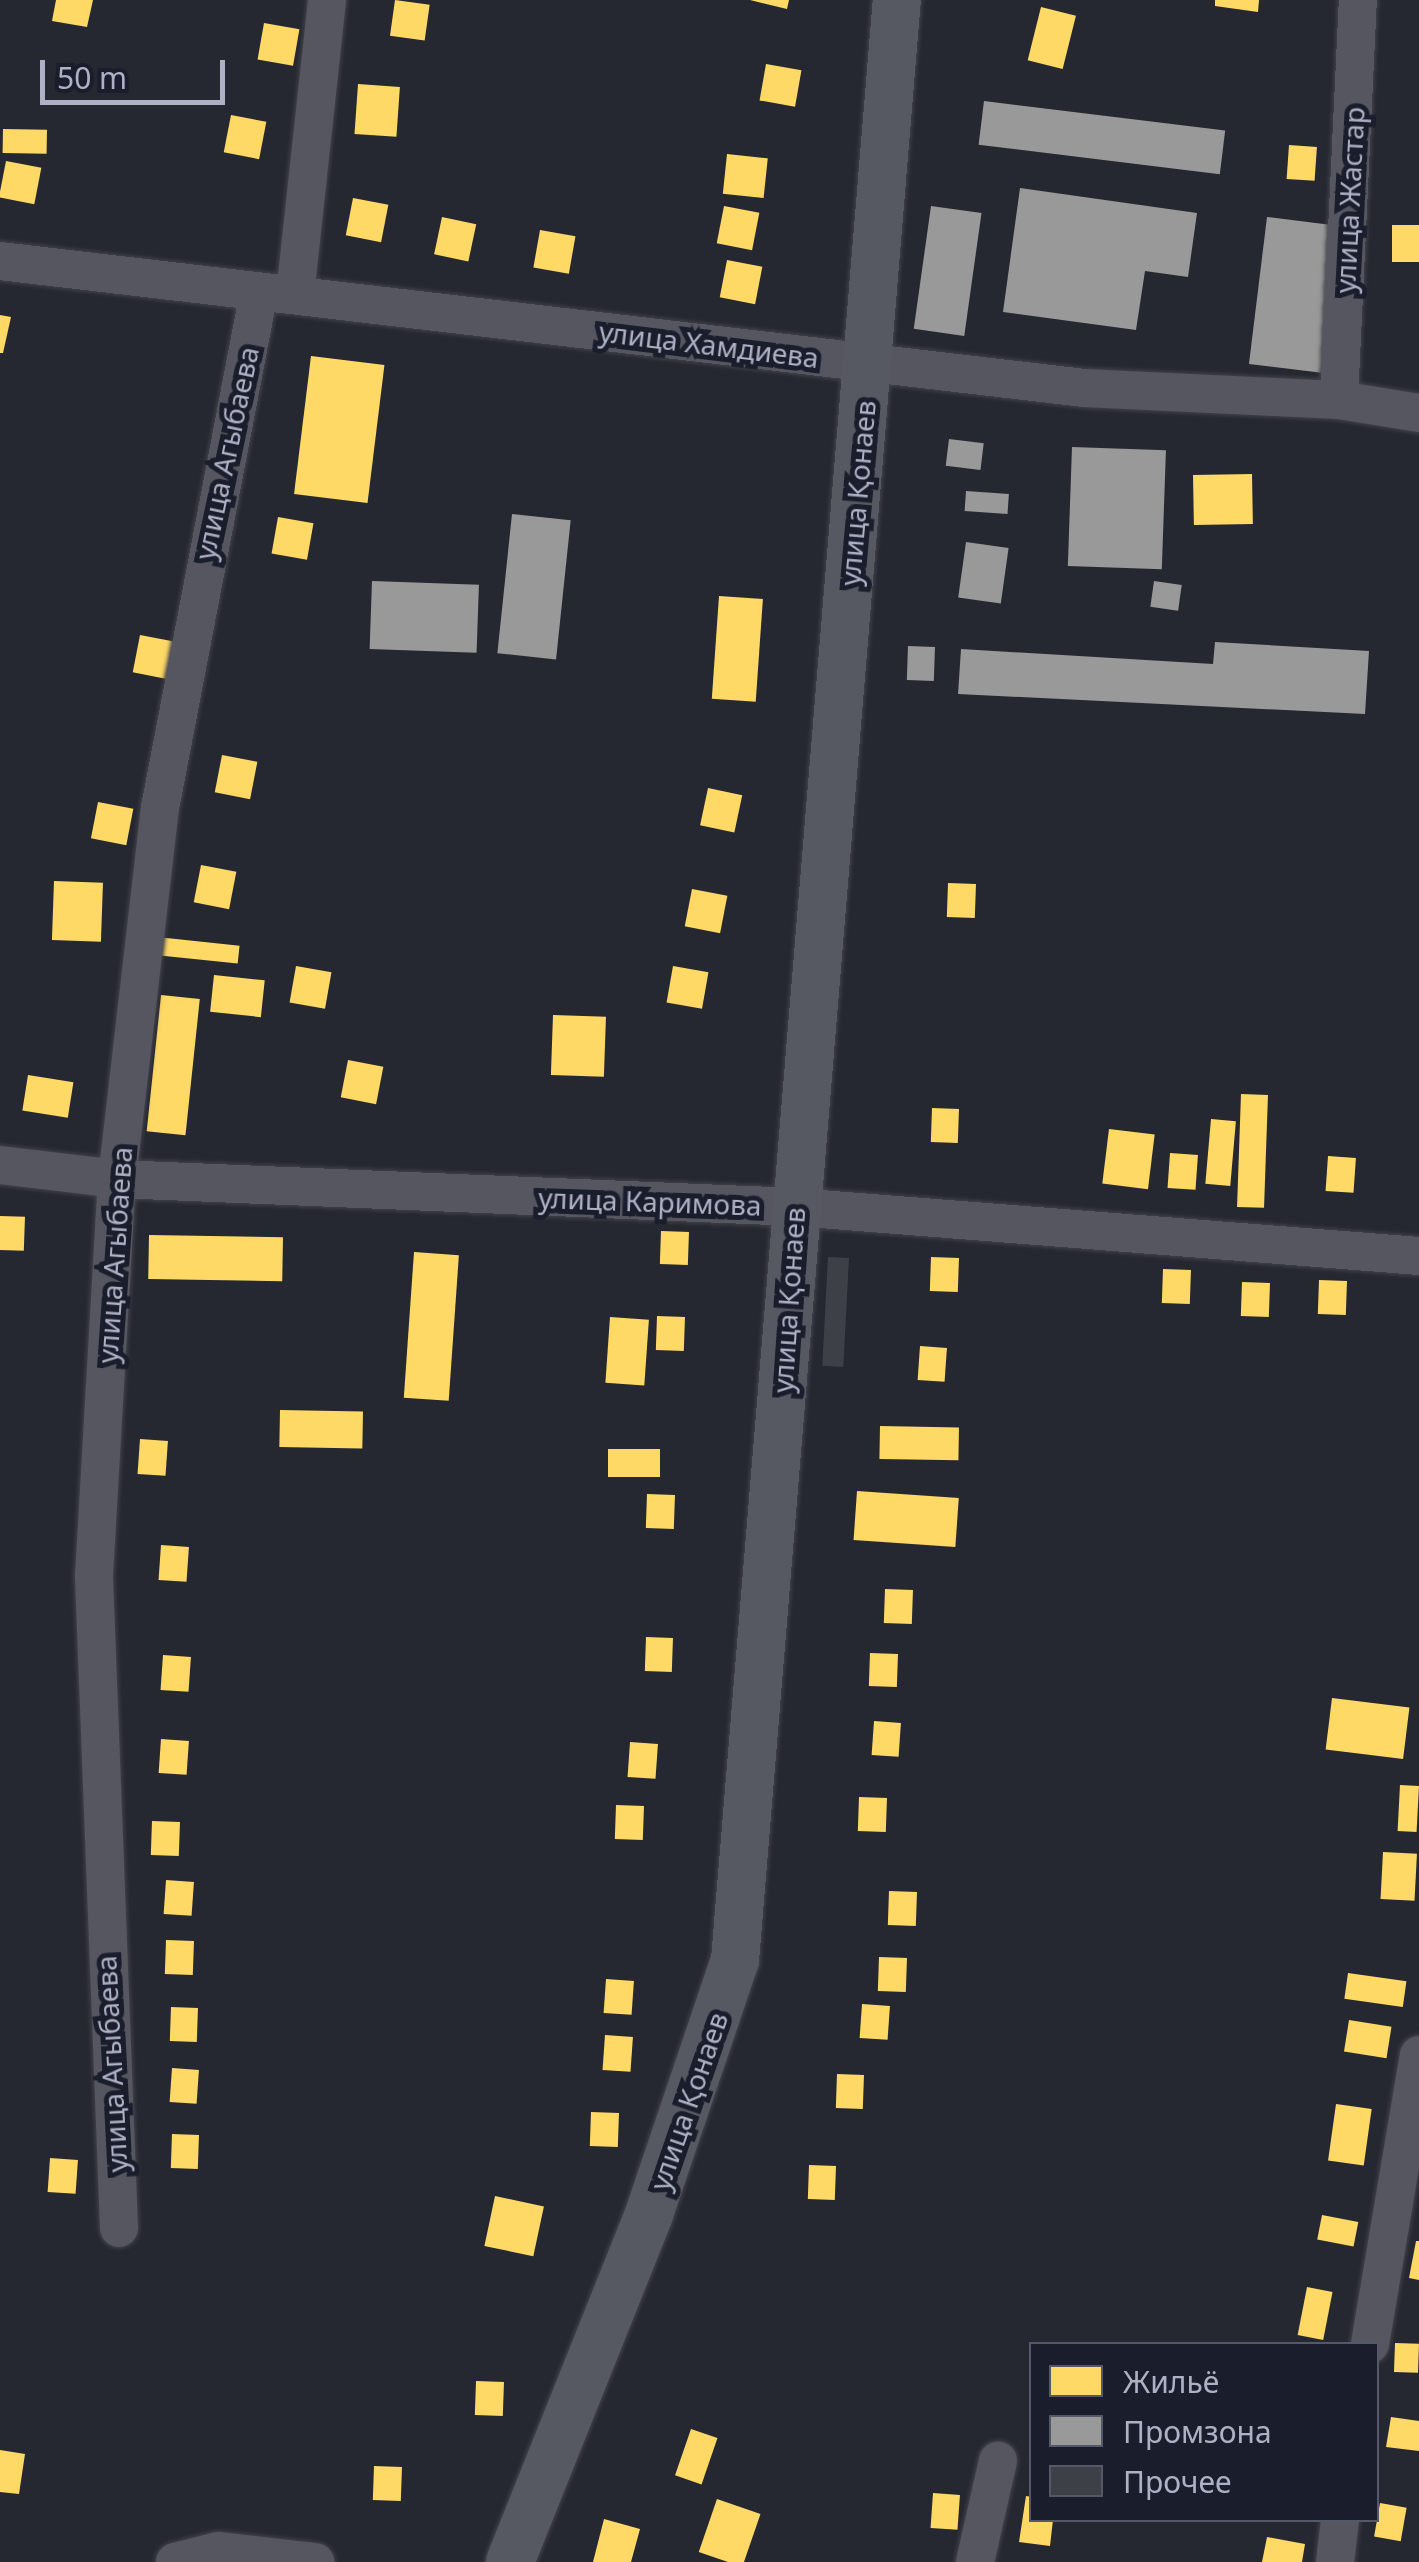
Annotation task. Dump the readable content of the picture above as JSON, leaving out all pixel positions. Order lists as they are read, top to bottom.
{
  "streets": {
    "main road": ["улица Қонаев"],
    "street": [
      "улица Жастар",
      "улица Хамдиева",
      "улица Агыбаева",
      "улица Каримова"
    ]
  },
  "crossings": [
    ["улица Жастар", "улица Хамдиева"],
    ["улица Хамдиева", "улица Агыбаева"],
    ["улица Хамдиева", "улица Қонаев"],
    ["улица Агыбаева", "улица Каримова"],
    ["улица Қонаев", "улица Каримова"]
  ],
  "legend": ["Жильё", "Промзона", "Прочее"],
  "scale_bar": "50 m"
}
